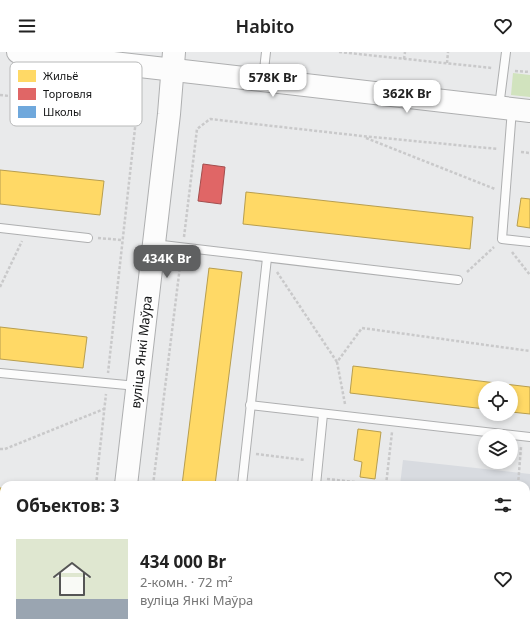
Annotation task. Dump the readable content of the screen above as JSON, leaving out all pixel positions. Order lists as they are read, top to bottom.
{
  "streets": {
    "main road": ["вуліца Янкі Маўра"]
  },
  "legend": ["Жильё", "Торговля", "Школы"],
  "page": {
    "header": "Habito",
    "price": ["578K Br", "362K Br", "434K Br"],
    "heading": "Объектов: 3",
    "list": [
      {
        "name": "434 000 Br",
        "note": "2-комн. · 72 m² · вуліца Янкі Маўра"
      }
    ]
  }
}
